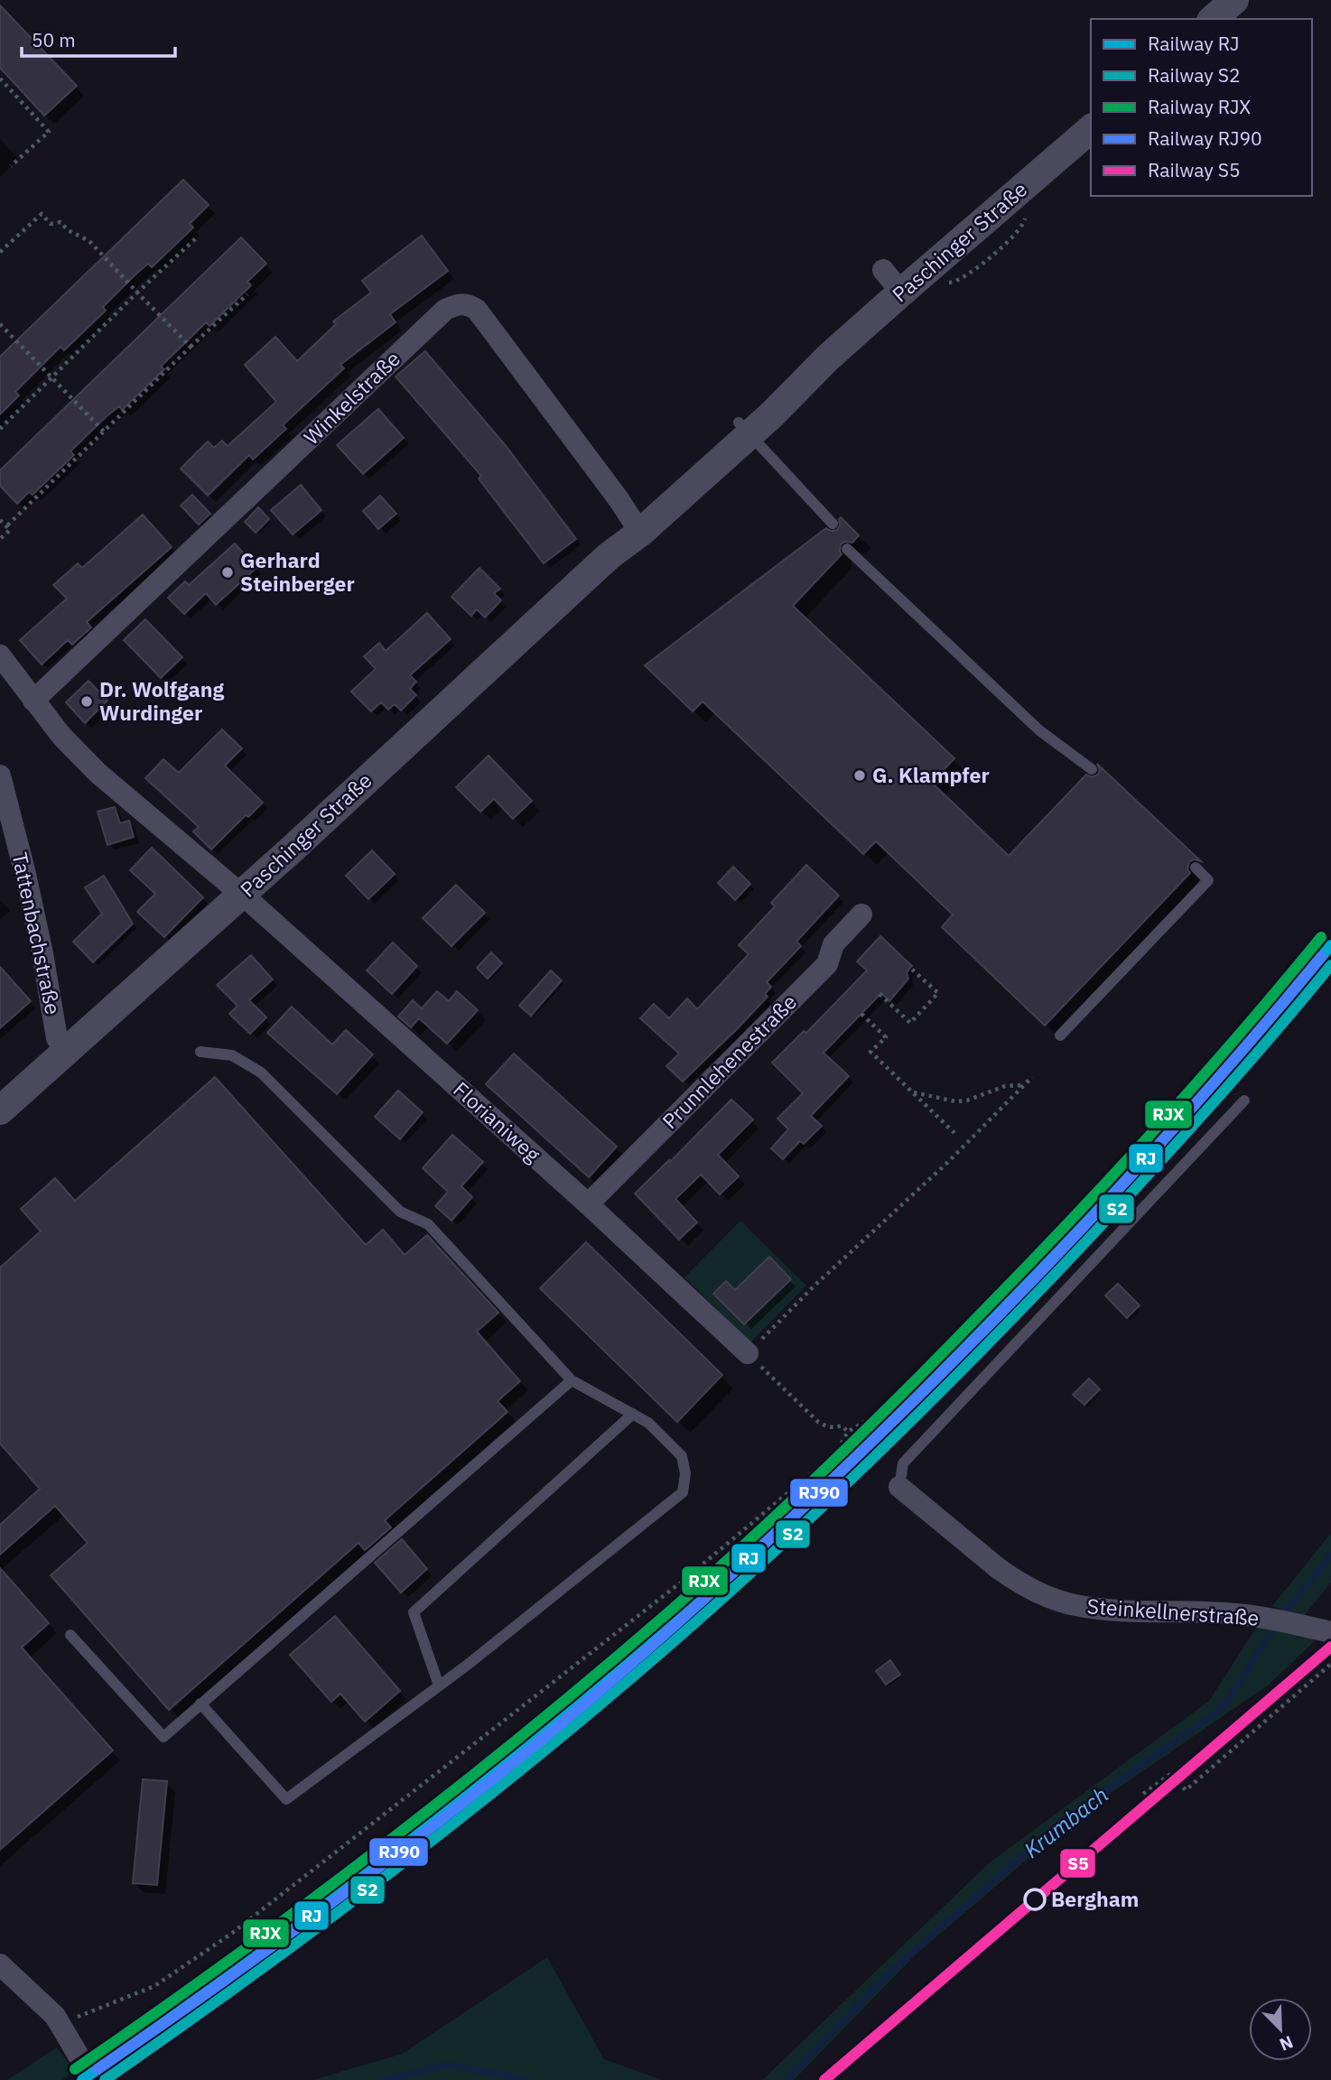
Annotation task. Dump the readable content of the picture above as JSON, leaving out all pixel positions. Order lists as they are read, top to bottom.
{
  "streets": {
    "street": [
      "Paschinger Straße",
      "Winkelstraße",
      "Tattenbachstraße",
      "Prunnlehenestraße",
      "Florianiweg",
      "Steinkellnerstraße"
    ]
  },
  "crossings": [
    ["Paschinger Straße", "Winkelstraße"],
    ["Paschinger Straße", "Tattenbachstraße"],
    ["Paschinger Straße", "Florianiweg"],
    ["Prunnlehenestraße", "Florianiweg"]
  ],
  "water": ["Krumbach"],
  "places": [
    "Gerhard Steinberger",
    "Dr. Wolfgang Wurdinger",
    "G. Klampfer",
    "Bergham"
  ],
  "lines": [
    "rail line RJX",
    "rail line RJ",
    "rail line RJ90",
    "rail line S2",
    "rail line S5"
  ],
  "legend": [
    "Railway RJ",
    "Railway S2",
    "Railway RJX",
    "Railway RJ90",
    "Railway S5"
  ],
  "scale_bar": "50 m",
  "north": "bottom right"
}
